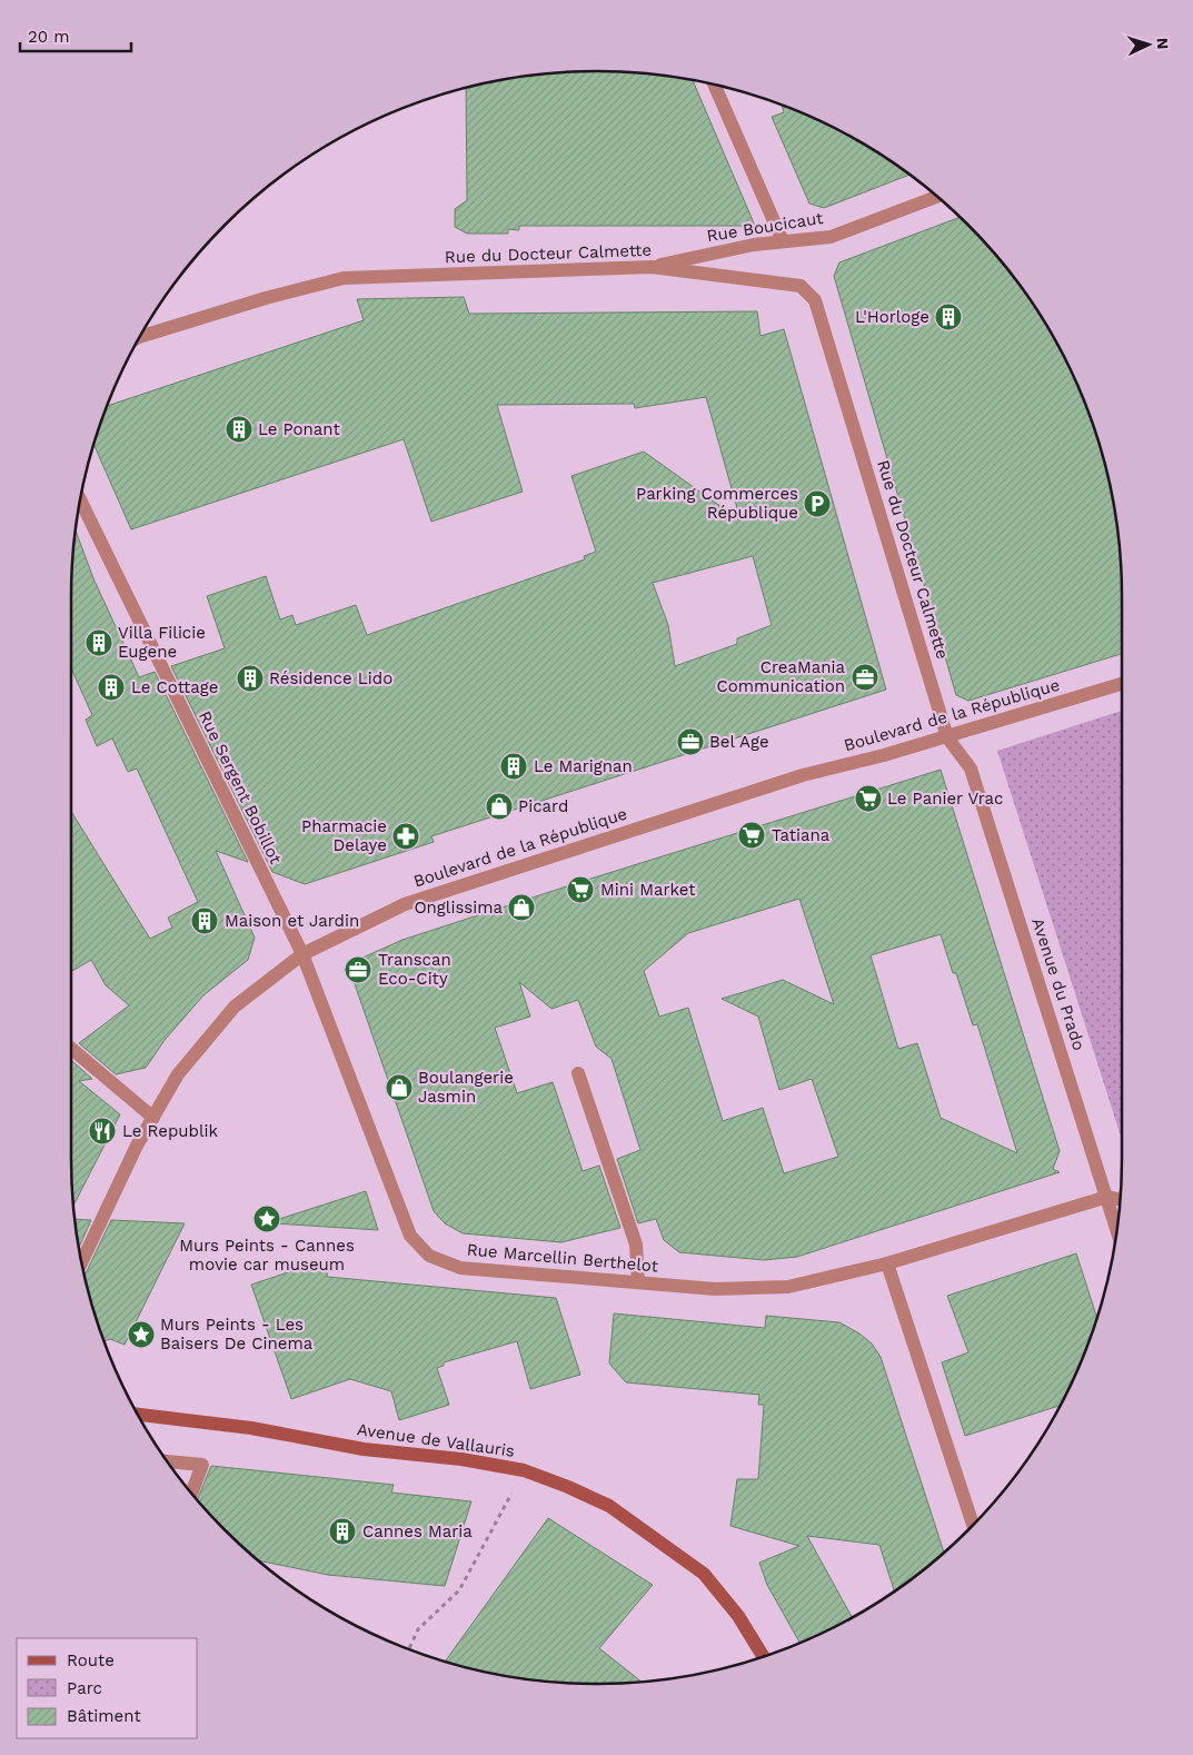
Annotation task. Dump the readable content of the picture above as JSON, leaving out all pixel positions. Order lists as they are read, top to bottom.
{
  "streets": {
    "main road": ["Avenue de Vallauris"],
    "street": [
      "Rue Boucicaut",
      "Rue du Docteur Calmette",
      "Boulevard de la République",
      "Rue Sergent Bobillot",
      "Avenue du Prado",
      "Rue Marcellin Berthelot"
    ]
  },
  "crossings": [
    ["Rue Boucicaut", "Rue du Docteur Calmette"],
    ["Rue du Docteur Calmette", "Boulevard de la République"],
    ["Rue du Docteur Calmette", "Avenue du Prado"],
    ["Boulevard de la République", "Rue Sergent Bobillot"],
    ["Boulevard de la République", "Avenue du Prado"],
    ["Boulevard de la République", "Rue Marcellin Berthelot"],
    ["Rue Sergent Bobillot", "Rue Marcellin Berthelot"],
    ["Avenue du Prado", "Rue Marcellin Berthelot"]
  ],
  "places": {
    "building": [
      "L'Horloge",
      "Le Ponant",
      "Villa Filicie Eugene",
      "Résidence Lido",
      "Le Cottage",
      "Le Marignan",
      "Maison et Jardin",
      "Cannes Maria"
    ],
    "parking": ["Parking Commerces République"],
    "office": ["CreaMania Communication", "Bel Age", "Transcan Eco-City"],
    "supermarket": ["Le Panier Vrac", "Tatiana", "Mini Market"],
    "shop": ["Picard", "Onglissima", "Boulangerie Jasmin"],
    "pharmacy": ["Pharmacie Delaye"],
    "restaurant": ["Le Republik"],
    "place": ["Murs Peints - Cannes movie car museum", "Murs Peints - Les Baisers De Cinema"]
  },
  "legend": ["Route", "Parc", "Bâtiment"],
  "scale_bar": "20 m",
  "north": "right"
}
